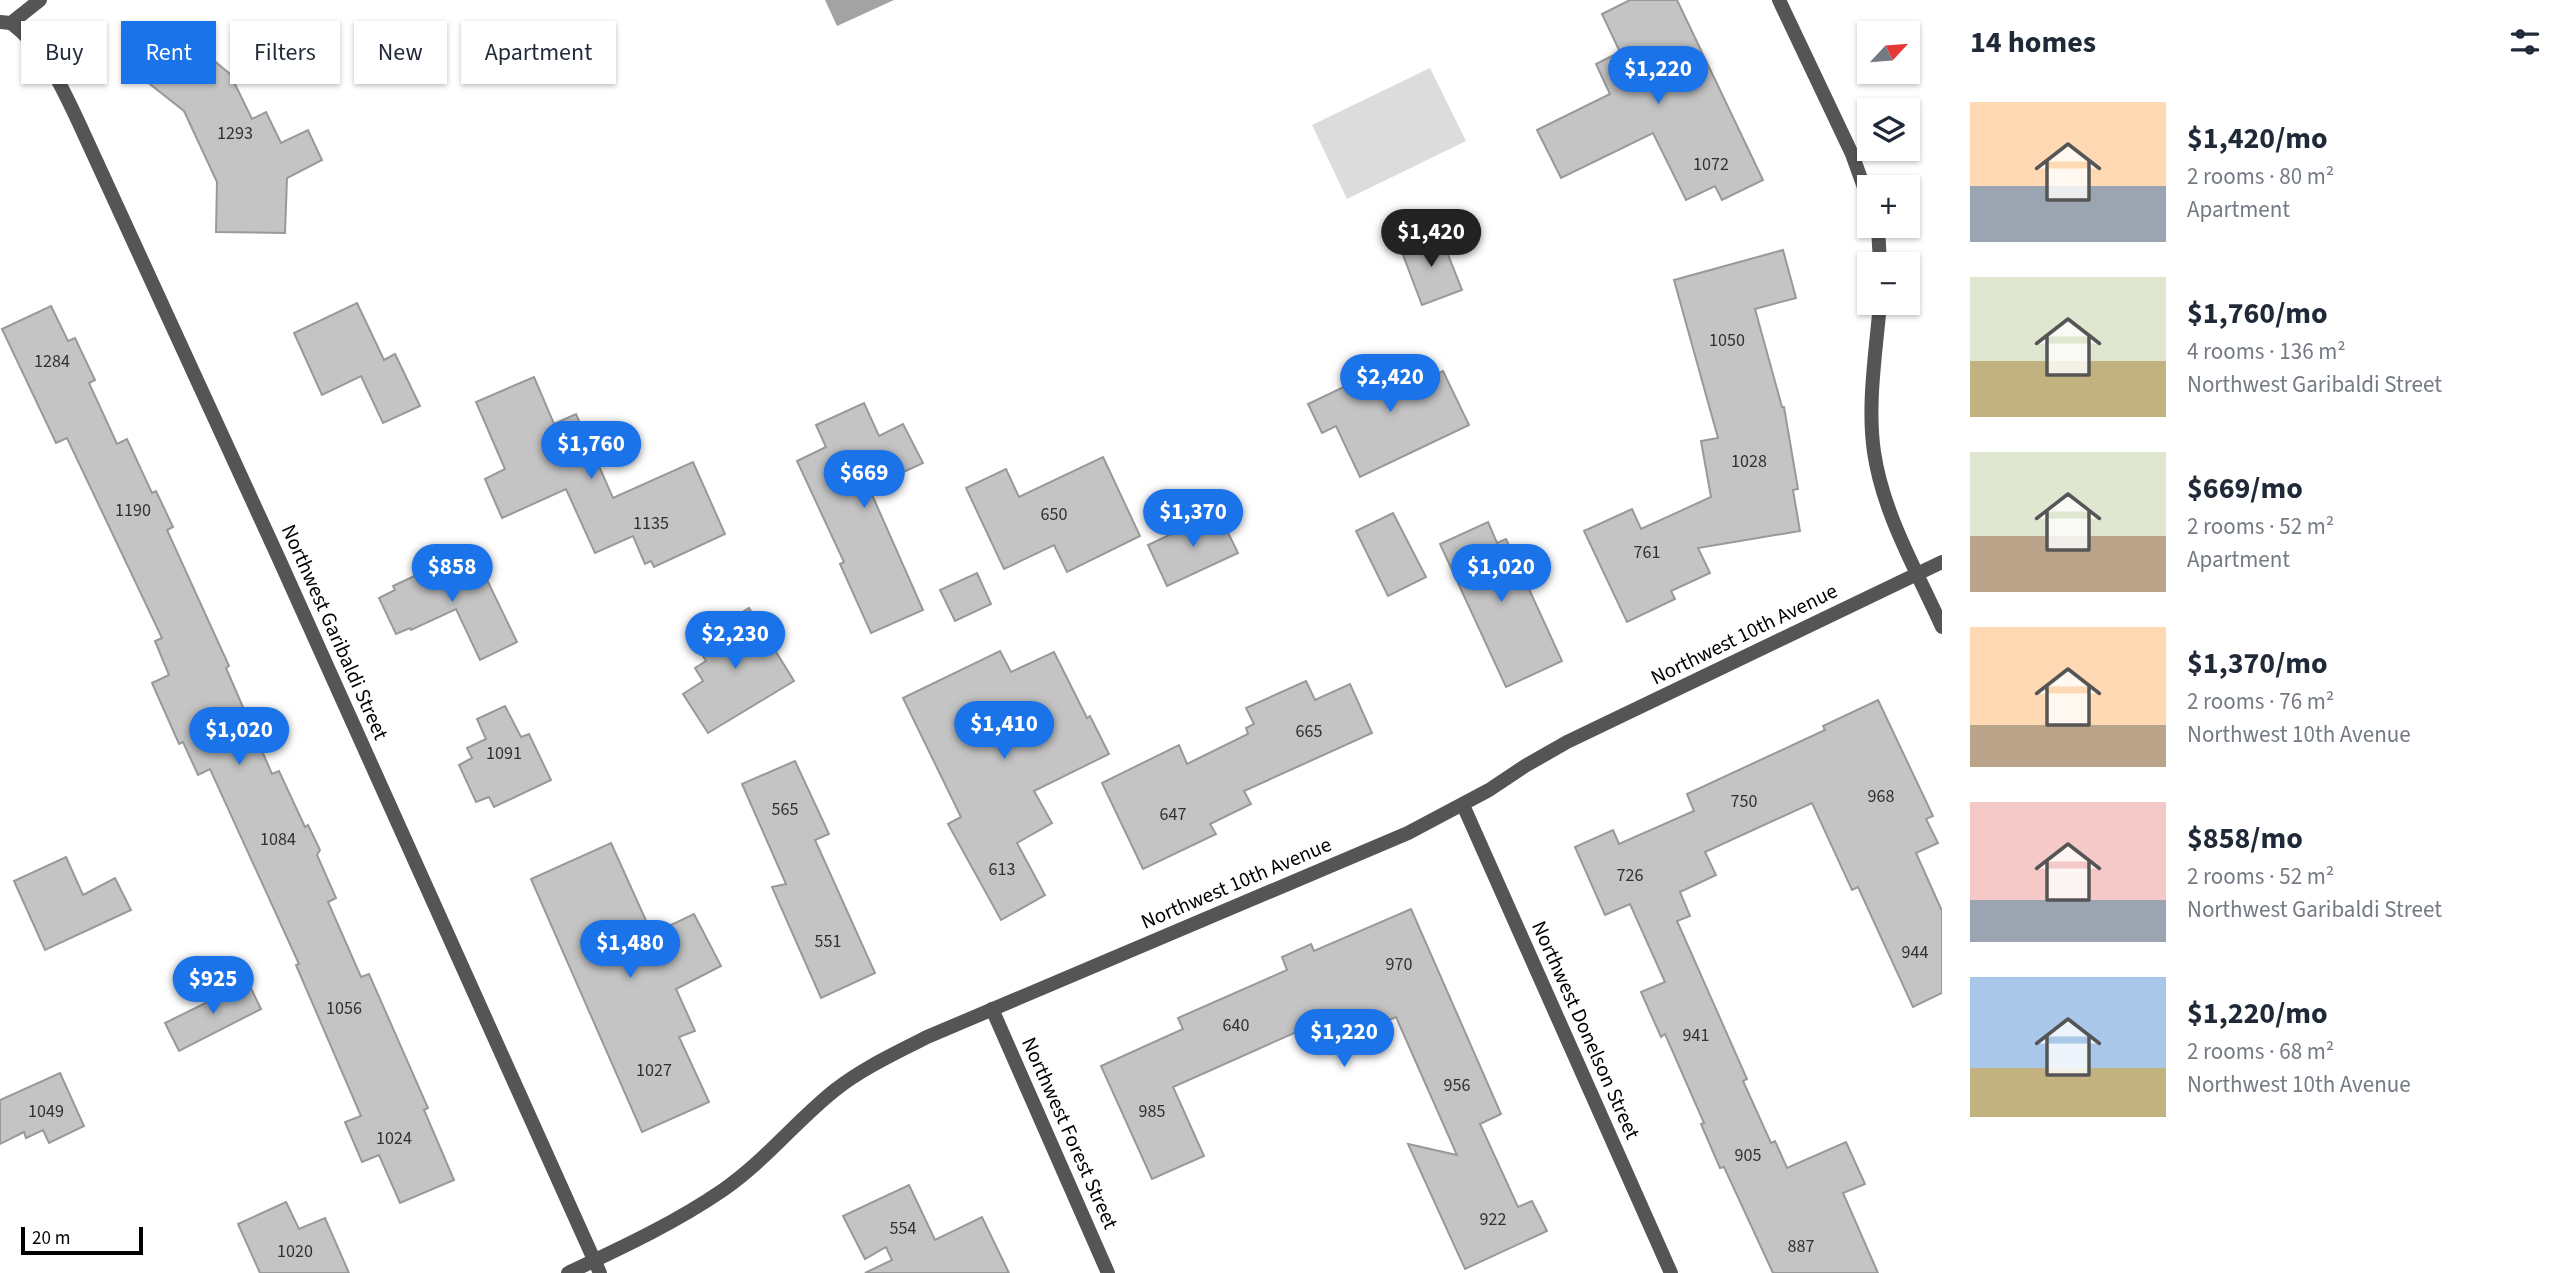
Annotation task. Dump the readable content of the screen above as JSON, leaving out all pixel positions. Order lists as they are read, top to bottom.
{
  "streets": {
    "street": [
      "Northwest Garibaldi Street",
      "Northwest 10th Avenue",
      "Northwest Donelson Street",
      "Northwest Forest Street"
    ]
  },
  "crossings": [
    ["Northwest Garibaldi Street", "Northwest 10th Avenue"],
    ["Northwest 10th Avenue", "Northwest Donelson Street"],
    ["Northwest 10th Avenue", "Northwest Forest Street"]
  ],
  "house_numbers": [
    "1293",
    "1072",
    "1050",
    "1284",
    "1028",
    "1190",
    "650",
    "1135",
    "761",
    "665",
    "1091",
    "968",
    "750",
    "565",
    "647",
    "1084",
    "613",
    "726",
    "551",
    "944",
    "970",
    "1056",
    "640",
    "941",
    "1027",
    "956",
    "1049",
    "985",
    "1024",
    "905",
    "922",
    "554",
    "887",
    "1020"
  ],
  "scale_bar": "20 m",
  "north": "top right",
  "page": {
    "heading": "14 homes",
    "map_buttons": ["+", "−"],
    "chip": [
      "Buy",
      "Rent",
      "Filters",
      "New",
      "Apartment"
    ],
    "price": [
      "$1,220",
      "$1,420",
      "$2,420",
      "$1,760",
      "$669",
      "$1,370",
      "$858",
      "$1,020",
      "$2,230",
      "$1,410",
      "$1,020",
      "$1,480",
      "$925",
      "$1,220"
    ],
    "list": [
      {
        "name": "$1,420/mo",
        "note": "2 rooms · 80 m² · Apartment"
      },
      {
        "name": "$1,760/mo",
        "note": "4 rooms · 136 m² · Northwest Garibaldi Street"
      },
      {
        "name": "$669/mo",
        "note": "2 rooms · 52 m² · Apartment"
      },
      {
        "name": "$1,370/mo",
        "note": "2 rooms · 76 m² · Northwest 10th Avenue"
      },
      {
        "name": "$858/mo",
        "note": "2 rooms · 52 m² · Northwest Garibaldi Street"
      },
      {
        "name": "$1,220/mo",
        "note": "2 rooms · 68 m² · Northwest 10th Avenue"
      }
    ],
    "scale": "20 m"
  }
}
